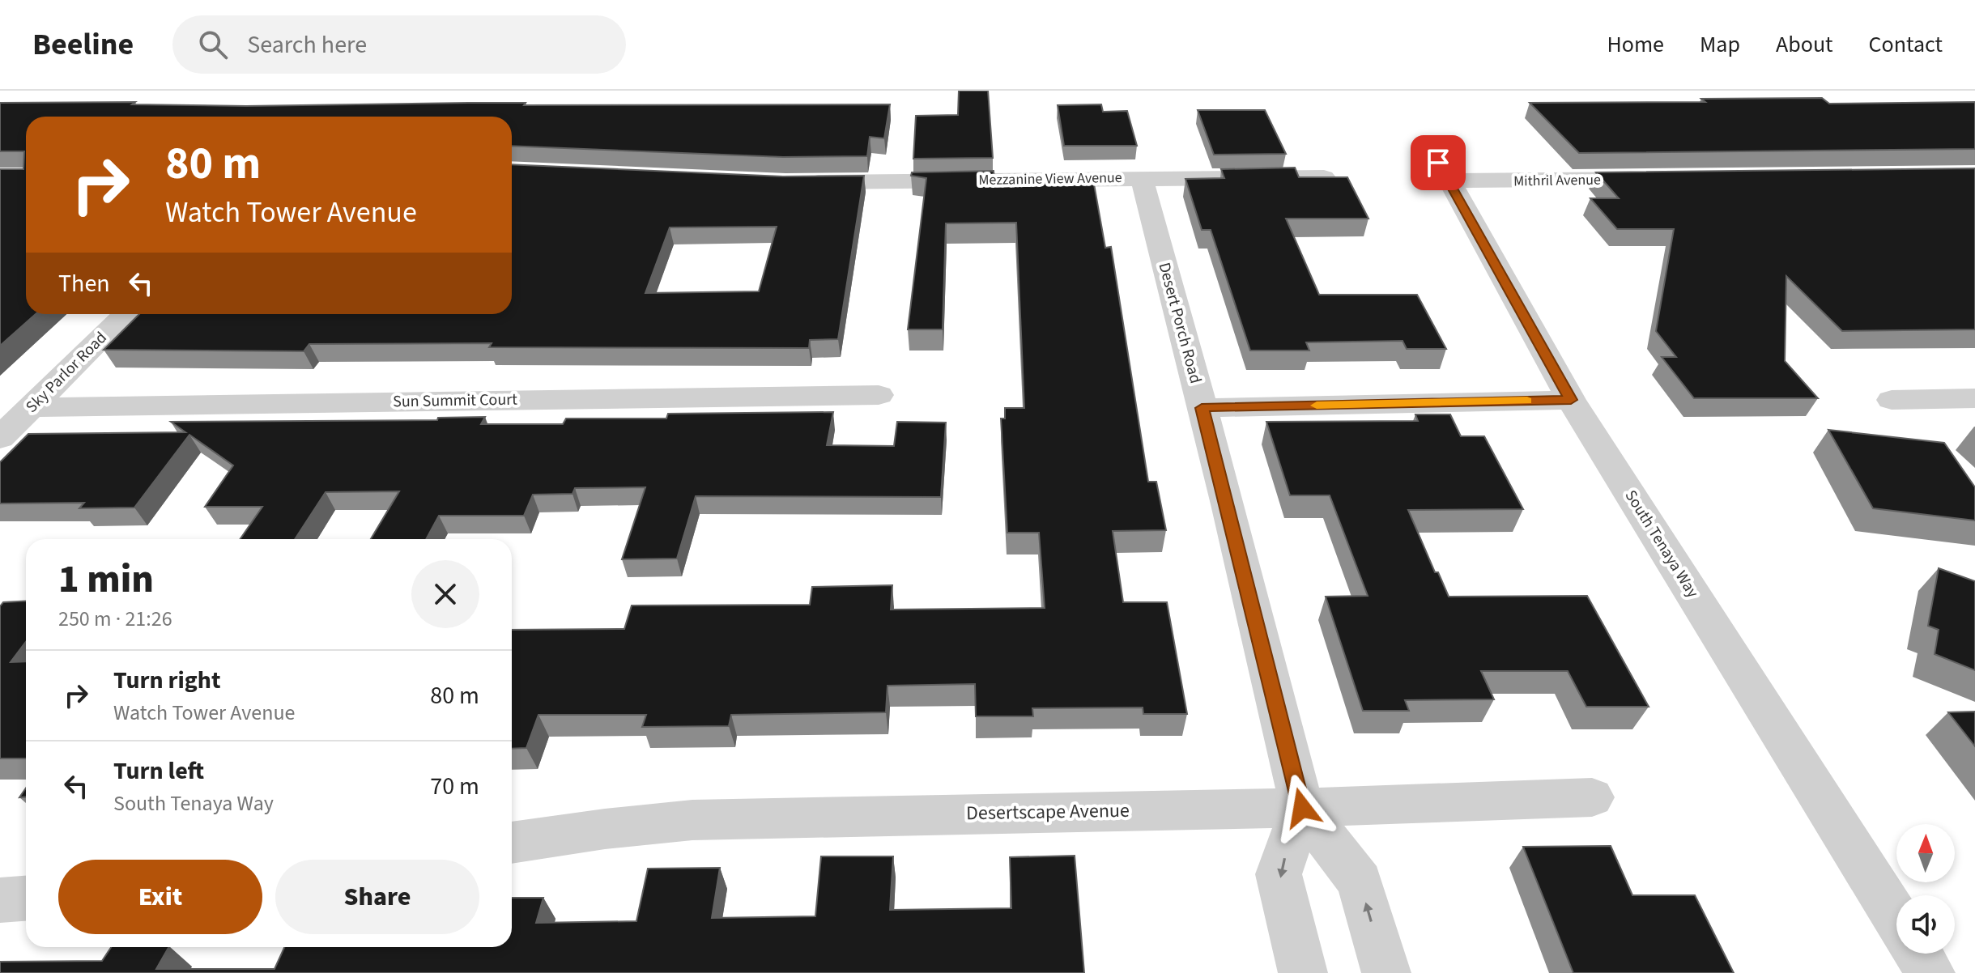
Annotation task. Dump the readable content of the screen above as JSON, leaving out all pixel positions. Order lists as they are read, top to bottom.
{
  "streets": {
    "street": [
      "Mezzanine View Avenue",
      "Mithril Avenue",
      "Desert Porch Road",
      "Sky Parlor Road",
      "Sun Summit Court",
      "South Tenaya Way",
      "Desertscape Avenue"
    ]
  },
  "crossings": [
    ["Mezzanine View Avenue", "Desert Porch Road"],
    ["Mithril Avenue", "South Tenaya Way"],
    ["Desert Porch Road", "Desertscape Avenue"],
    ["Sky Parlor Road", "Sun Summit Court"]
  ],
  "north": "top",
  "page": {
    "header": "Beeline",
    "search": "Search here",
    "nav": [
      "Home",
      "Map",
      "About",
      "Contact"
    ],
    "turn": ["80 m", "Watch Tower Avenue"],
    "then": "Then",
    "heading": ["1 min", "250 m · 21:26"],
    "list": [
      {
        "name": "Turn right",
        "note": "Watch Tower Avenue",
        "value": "80 m"
      },
      {
        "name": "Turn left",
        "note": "South Tenaya Way",
        "value": "70 m"
      }
    ],
    "buttons": ["Exit", "Share"]
  }
}
